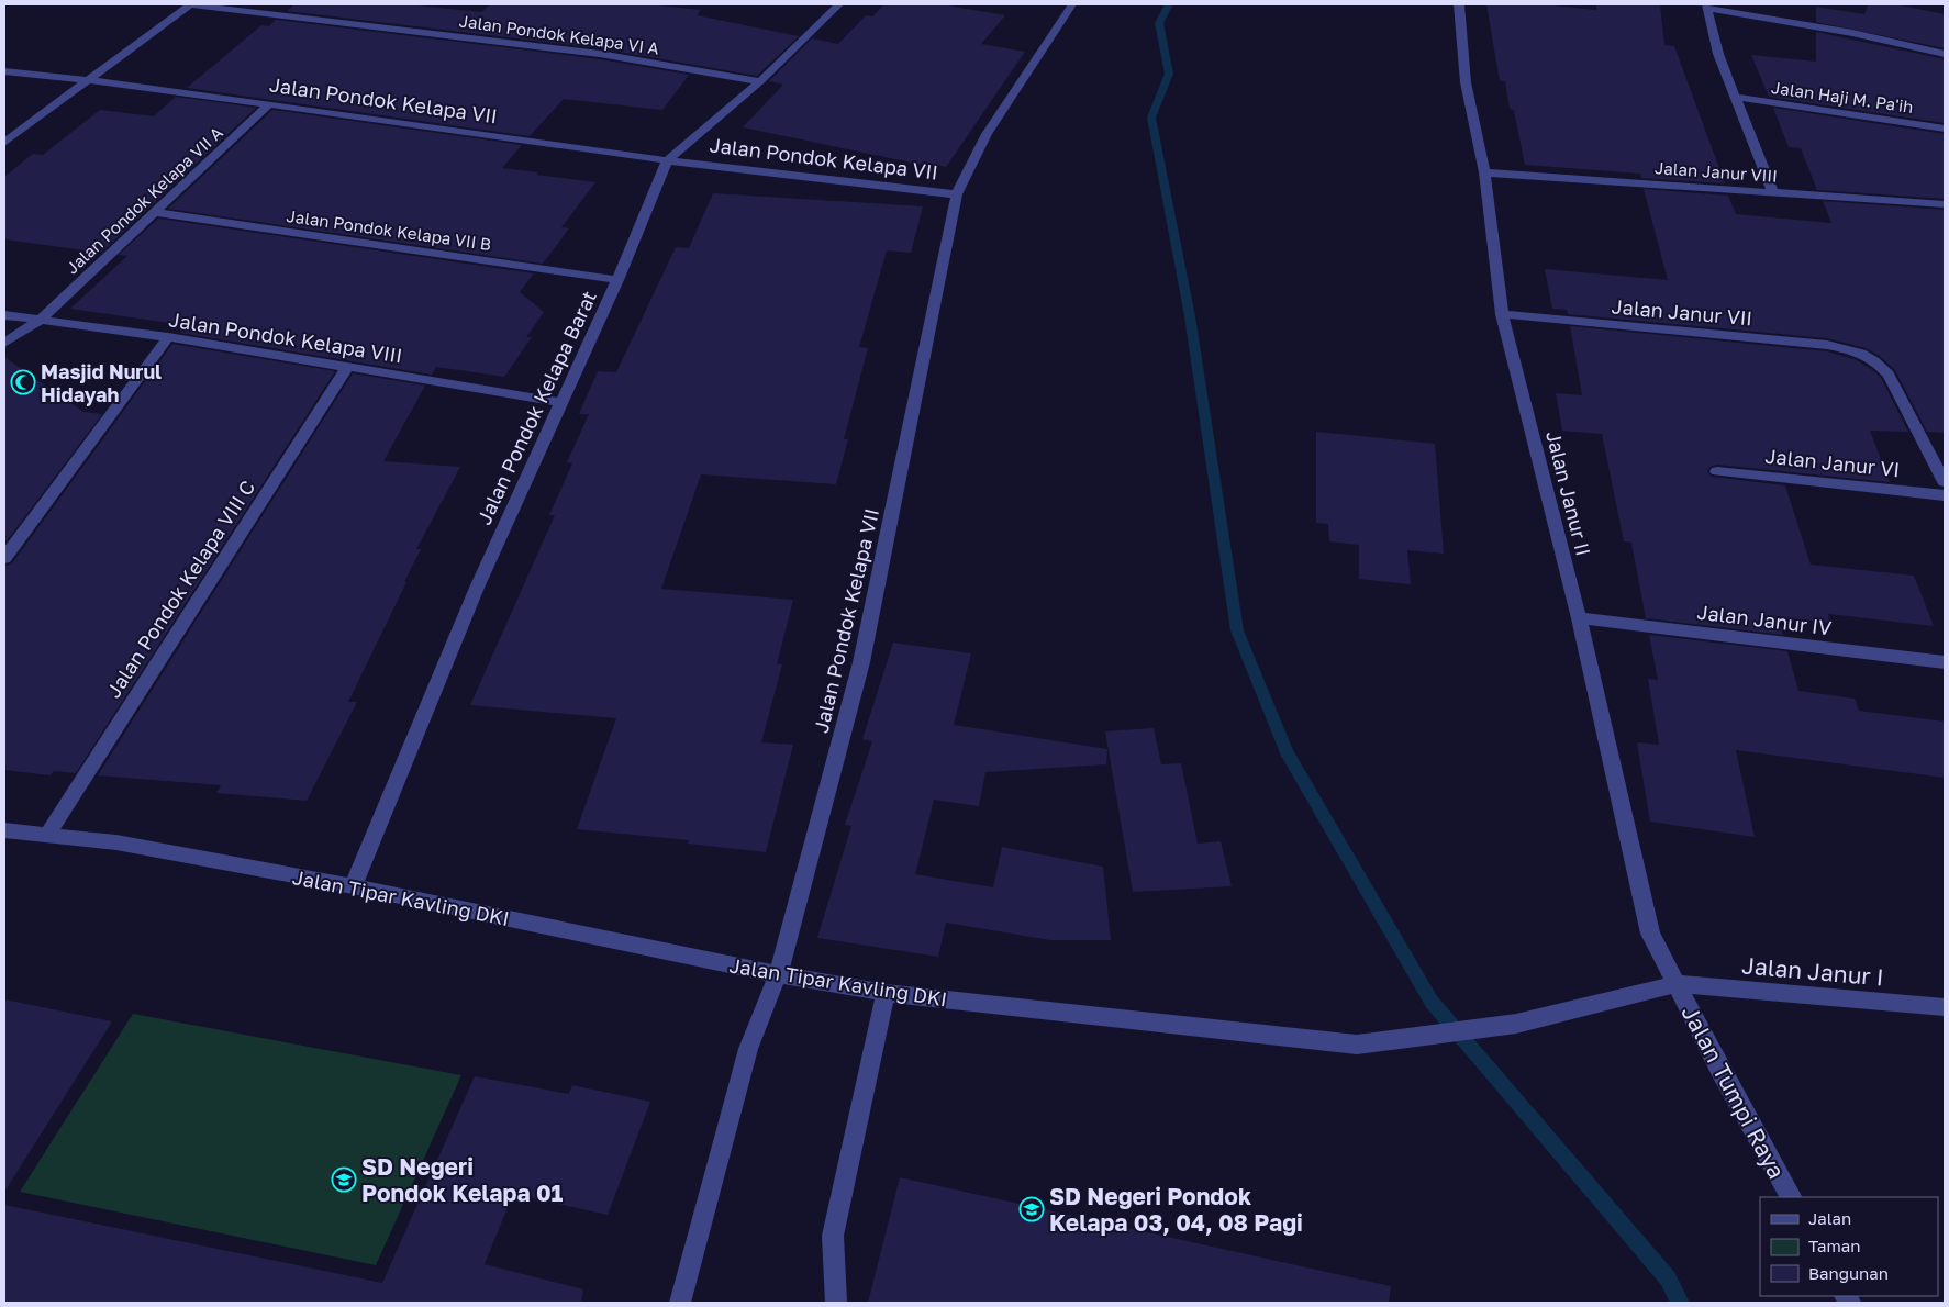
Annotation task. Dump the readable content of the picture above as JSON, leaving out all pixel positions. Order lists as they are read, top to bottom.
{
  "streets": {
    "street": [
      "Jalan Pondok Kelapa VI A",
      "Jalan Haji M. Pa'ih",
      "Jalan Pondok Kelapa VII",
      "Jalan Janur VIII",
      "Jalan Pondok Kelapa VII A",
      "Jalan Pondok Kelapa VII B",
      "Jalan Janur VII",
      "Jalan Pondok Kelapa VIII",
      "Jalan Pondok Kelapa Barat",
      "Jalan Janur VI",
      "Jalan Janur II",
      "Jalan Pondok Kelapa VIII C",
      "Jalan Janur IV",
      "Jalan Tipar Kavling DKI",
      "Jalan Janur I",
      "Jalan Tumpi Raya"
    ]
  },
  "crossings": [
    ["Jalan Pondok Kelapa VI A", "Jalan Pondok Kelapa Barat"],
    ["Jalan Pondok Kelapa VII", "Jalan Pondok Kelapa VII A"],
    ["Jalan Pondok Kelapa VII", "Jalan Pondok Kelapa Barat"],
    ["Jalan Pondok Kelapa VII", "Jalan Tipar Kavling DKI"],
    ["Jalan Janur VIII", "Jalan Janur II"],
    ["Jalan Pondok Kelapa VII A", "Jalan Pondok Kelapa VII B"],
    ["Jalan Pondok Kelapa VII A", "Jalan Pondok Kelapa VIII"],
    ["Jalan Pondok Kelapa VII B", "Jalan Pondok Kelapa Barat"],
    ["Jalan Janur VII", "Jalan Janur II"],
    ["Jalan Pondok Kelapa VIII", "Jalan Pondok Kelapa Barat"],
    ["Jalan Pondok Kelapa VIII", "Jalan Pondok Kelapa VIII C"],
    ["Jalan Pondok Kelapa Barat", "Jalan Tipar Kavling DKI"],
    ["Jalan Janur II", "Jalan Janur IV"],
    ["Jalan Janur II", "Jalan Tipar Kavling DKI"],
    ["Jalan Janur II", "Jalan Janur I"],
    ["Jalan Janur II", "Jalan Tumpi Raya"],
    ["Jalan Pondok Kelapa VIII C", "Jalan Tipar Kavling DKI"],
    ["Jalan Tipar Kavling DKI", "Jalan Janur I"],
    ["Jalan Tipar Kavling DKI", "Jalan Tumpi Raya"],
    ["Jalan Janur I", "Jalan Tumpi Raya"]
  ],
  "places": {
    "mosque": ["Masjid Nurul Hidayah"],
    "school or university": ["SD Negeri Pondok Kelapa 01", "SD Negeri Pondok Kelapa 03, 04, 08 Pagi"]
  },
  "legend": ["Jalan", "Taman", "Bangunan"]
}
